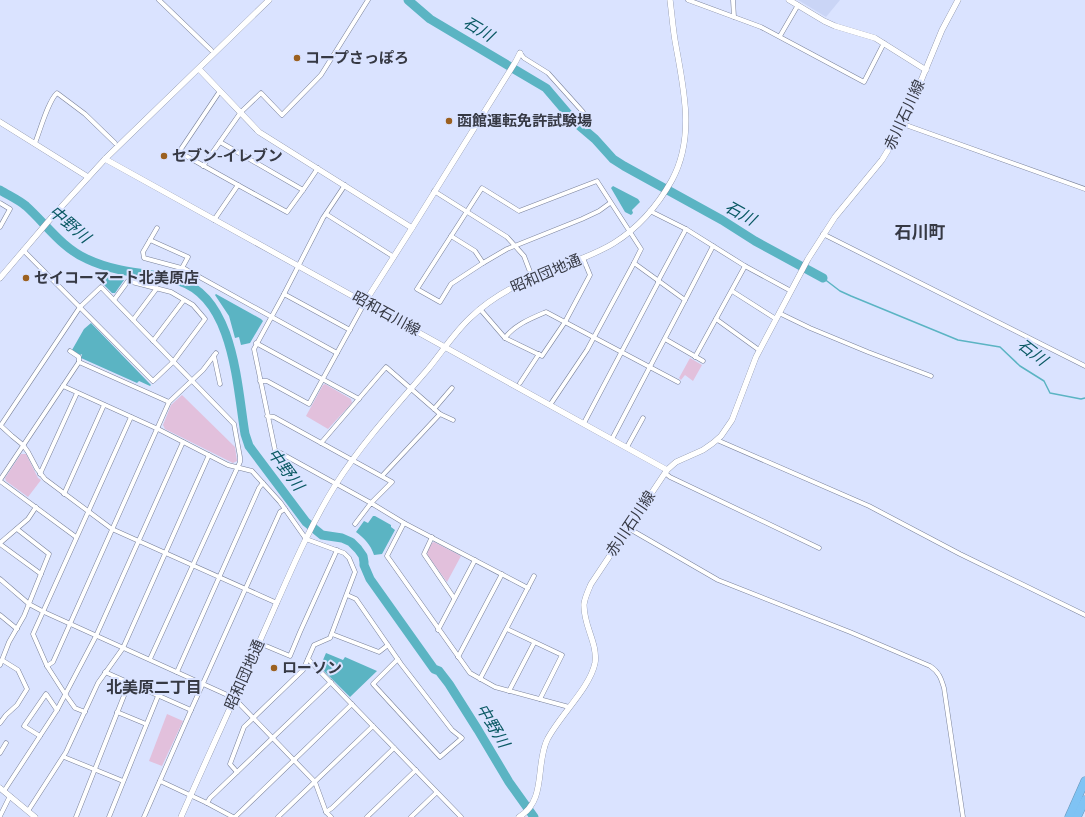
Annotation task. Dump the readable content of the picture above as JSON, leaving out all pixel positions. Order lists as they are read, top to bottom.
{
  "streets": {
    "street": ["赤川石川線", "昭和団地通", "昭和石川線"]
  },
  "crossings": [
    ["赤川石川線", "昭和石川線"],
    ["昭和団地通", "昭和石川線"]
  ],
  "districts": ["石川町", "北美原二丁目"],
  "water": ["石川", "中野川"],
  "places": [
    "コープさっぽろ",
    "函館運転免許試験場",
    "セブン-イレブン",
    "セイコーマート北美原店",
    "ローソン"
  ]
}
